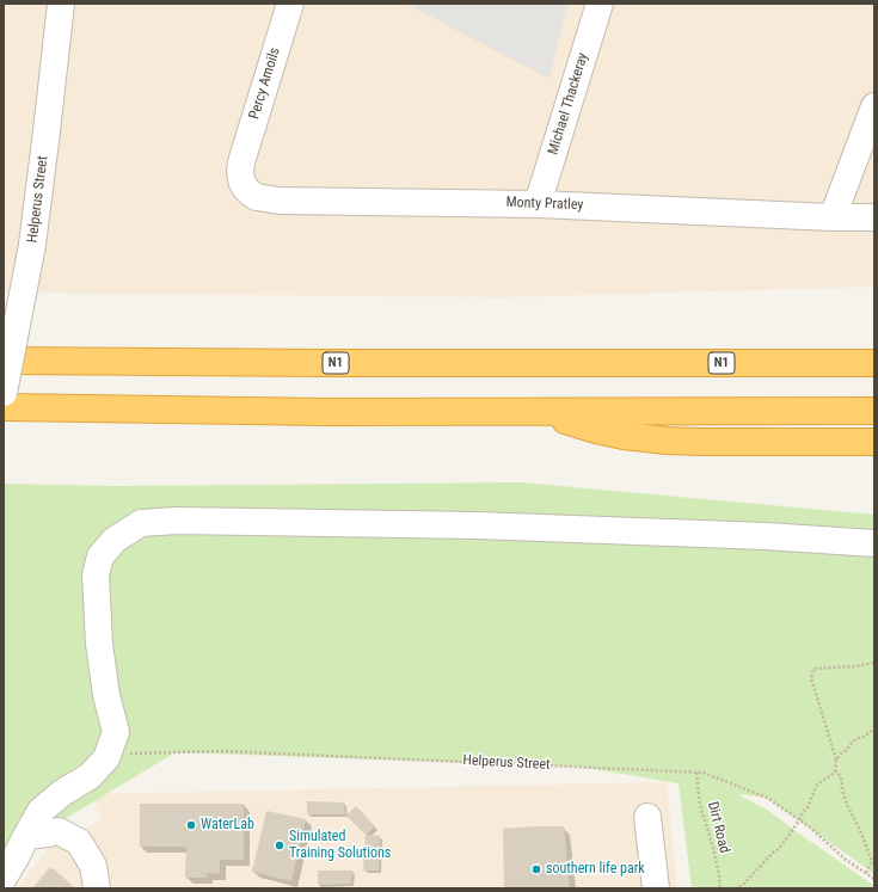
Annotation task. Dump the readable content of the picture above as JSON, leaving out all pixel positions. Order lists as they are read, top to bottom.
{
  "streets": {
    "highway": ["N1"],
    "street": [
      "Percy Amoils",
      "Michael Thackeray",
      "Helperus Street",
      "Monty Pratley"
    ],
    "path": ["Dirt Road"]
  },
  "crossings": [
    ["Percy Amoils", "Monty Pratley"],
    ["Michael Thackeray", "Monty Pratley"],
    ["Helperus Street", "Dirt Road"]
  ],
  "places": ["WaterLab", "Simulated Training Solutions", "southern life park"]
}
